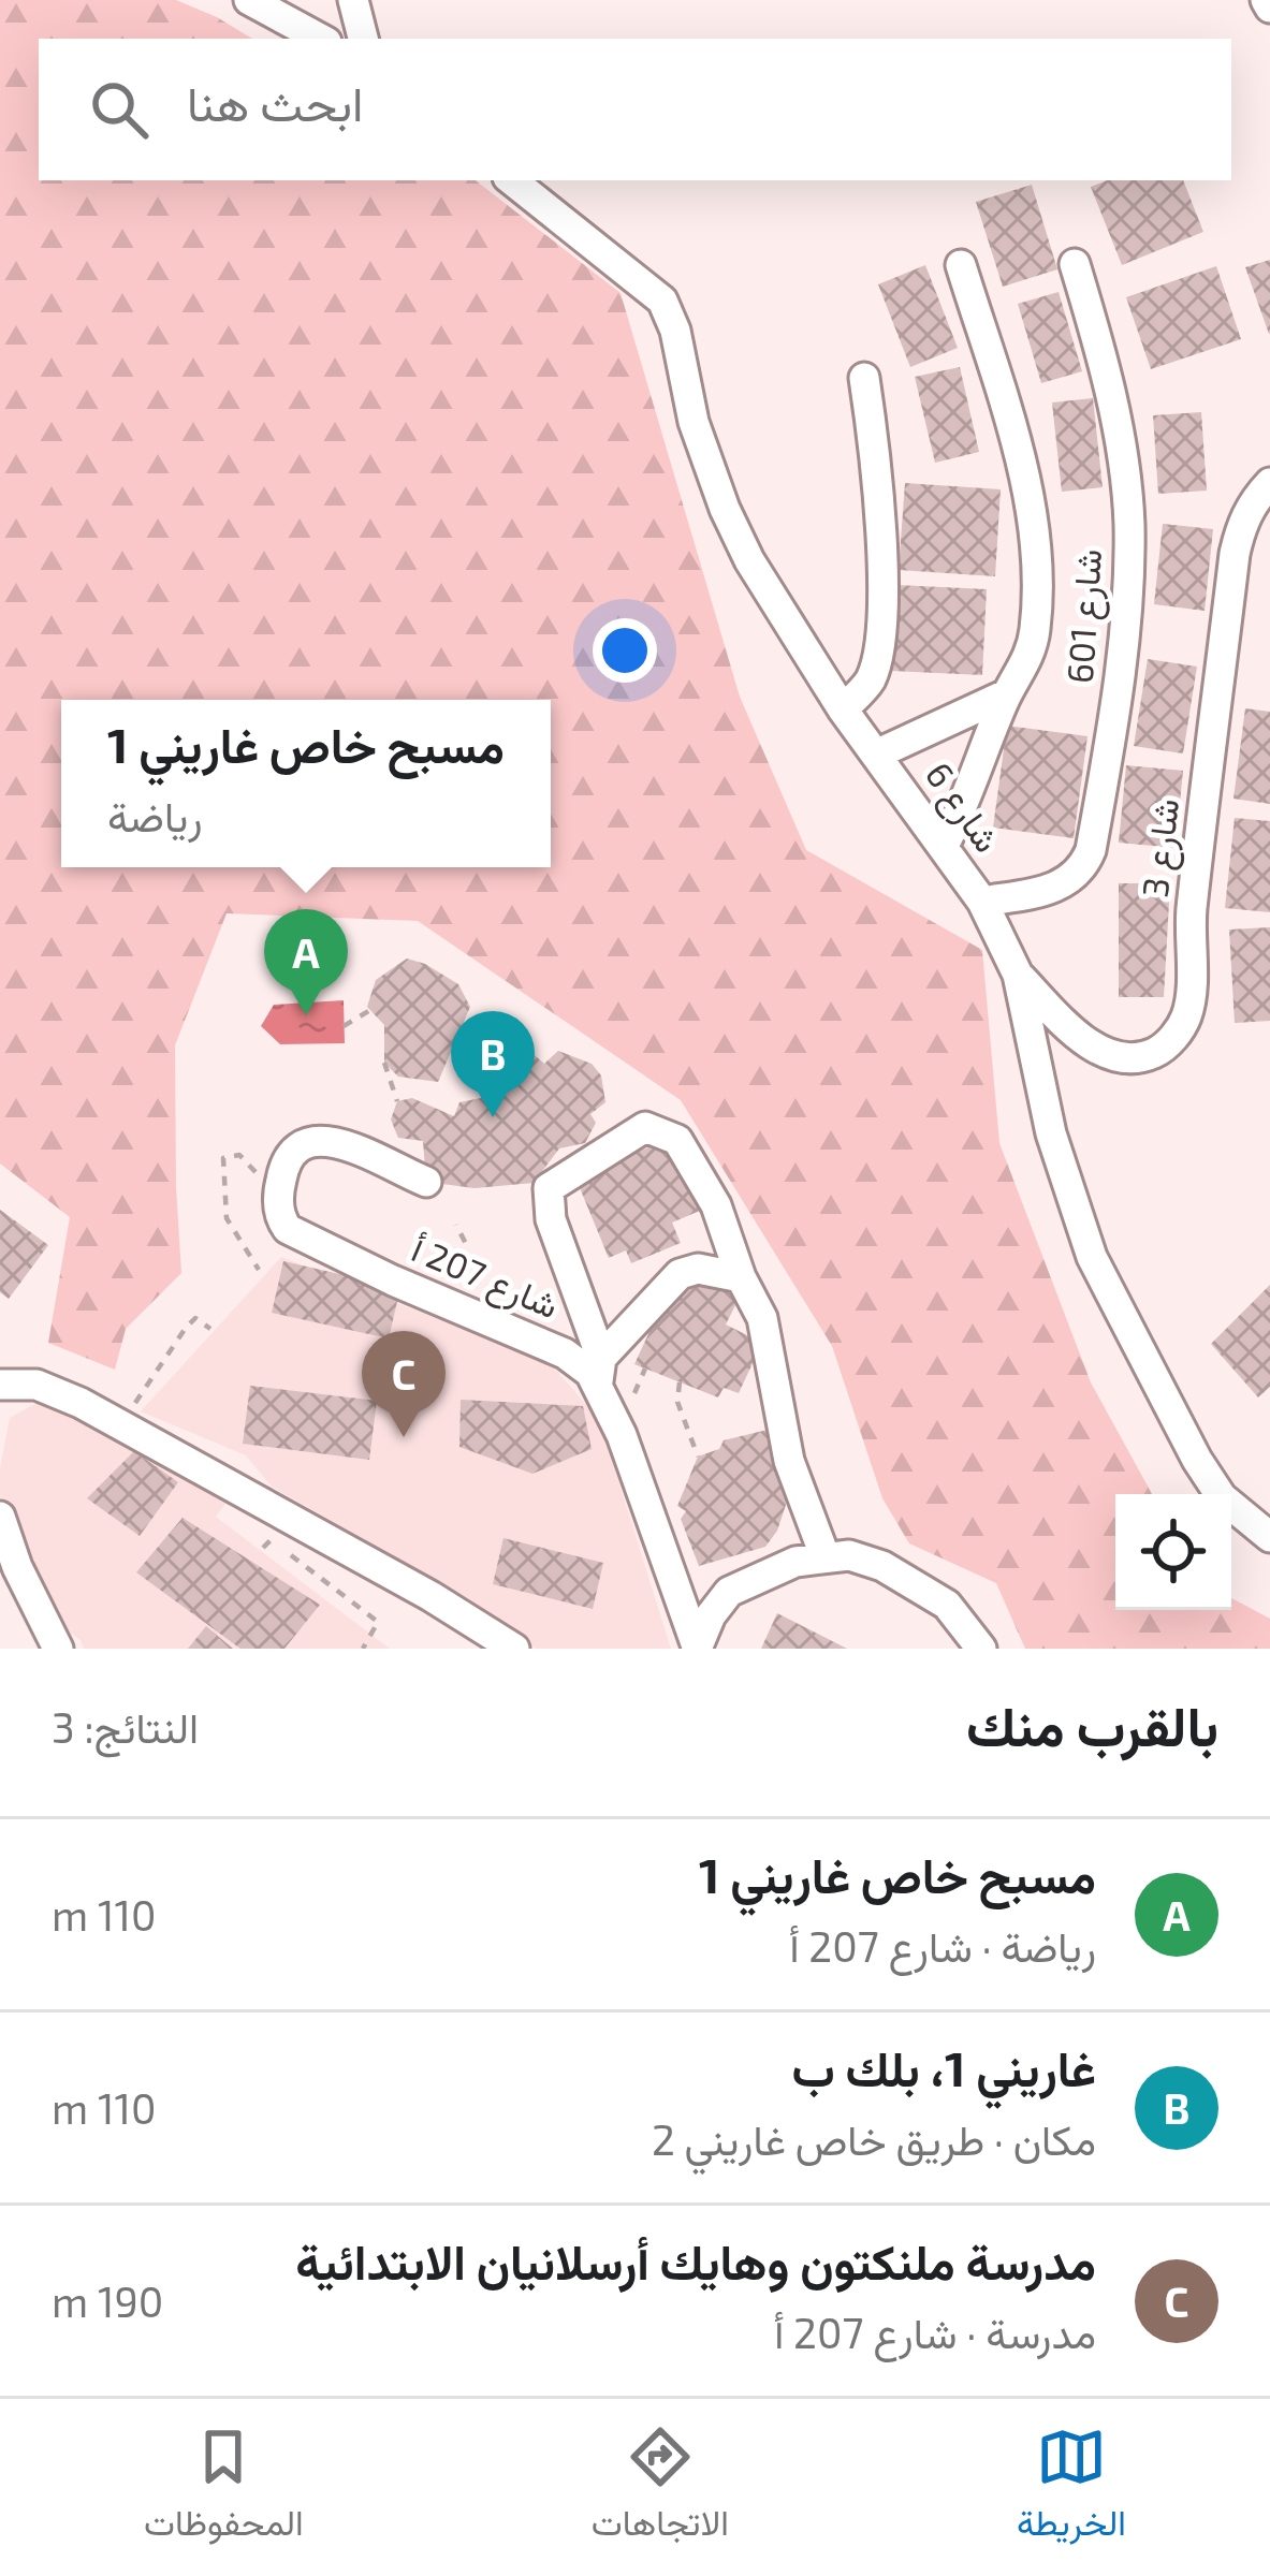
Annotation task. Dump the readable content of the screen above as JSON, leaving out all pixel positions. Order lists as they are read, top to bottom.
{
  "streets": {
    "street": [
      "شارع 601",
      "شارع 6",
      "شارع 3",
      "شارع 207 أ"
    ]
  },
  "crossings": [
    ["شارع 601", "شارع 6"],
    ["شارع 6", "شارع 3"]
  ],
  "page": {
    "search": "ابحث هنا",
    "popup": ["مسبح خاص غاريني 1", "رياضة"],
    "pins": ["A", "B", "C"],
    "heading": ["بالقرب منك", "النتائج: 3"],
    "list": [
      {
        "mark": "A",
        "name": "مسبح خاص غاريني 1",
        "note": "رياضة · شارع 207 أ",
        "value": "110 m"
      },
      {
        "mark": "B",
        "name": "غاريني 1، بلك ب",
        "note": "مكان · طريق خاص غاريني 2",
        "value": "110 m"
      },
      {
        "mark": "C",
        "name": "مدرسة ملنكتون وهايك أرسلانيان الابتدائية",
        "note": "مدرسة · شارع 207 أ",
        "value": "190 m"
      }
    ],
    "nav": ["الخريطة", "الاتجاهات", "المحفوظات"]
  }
}
